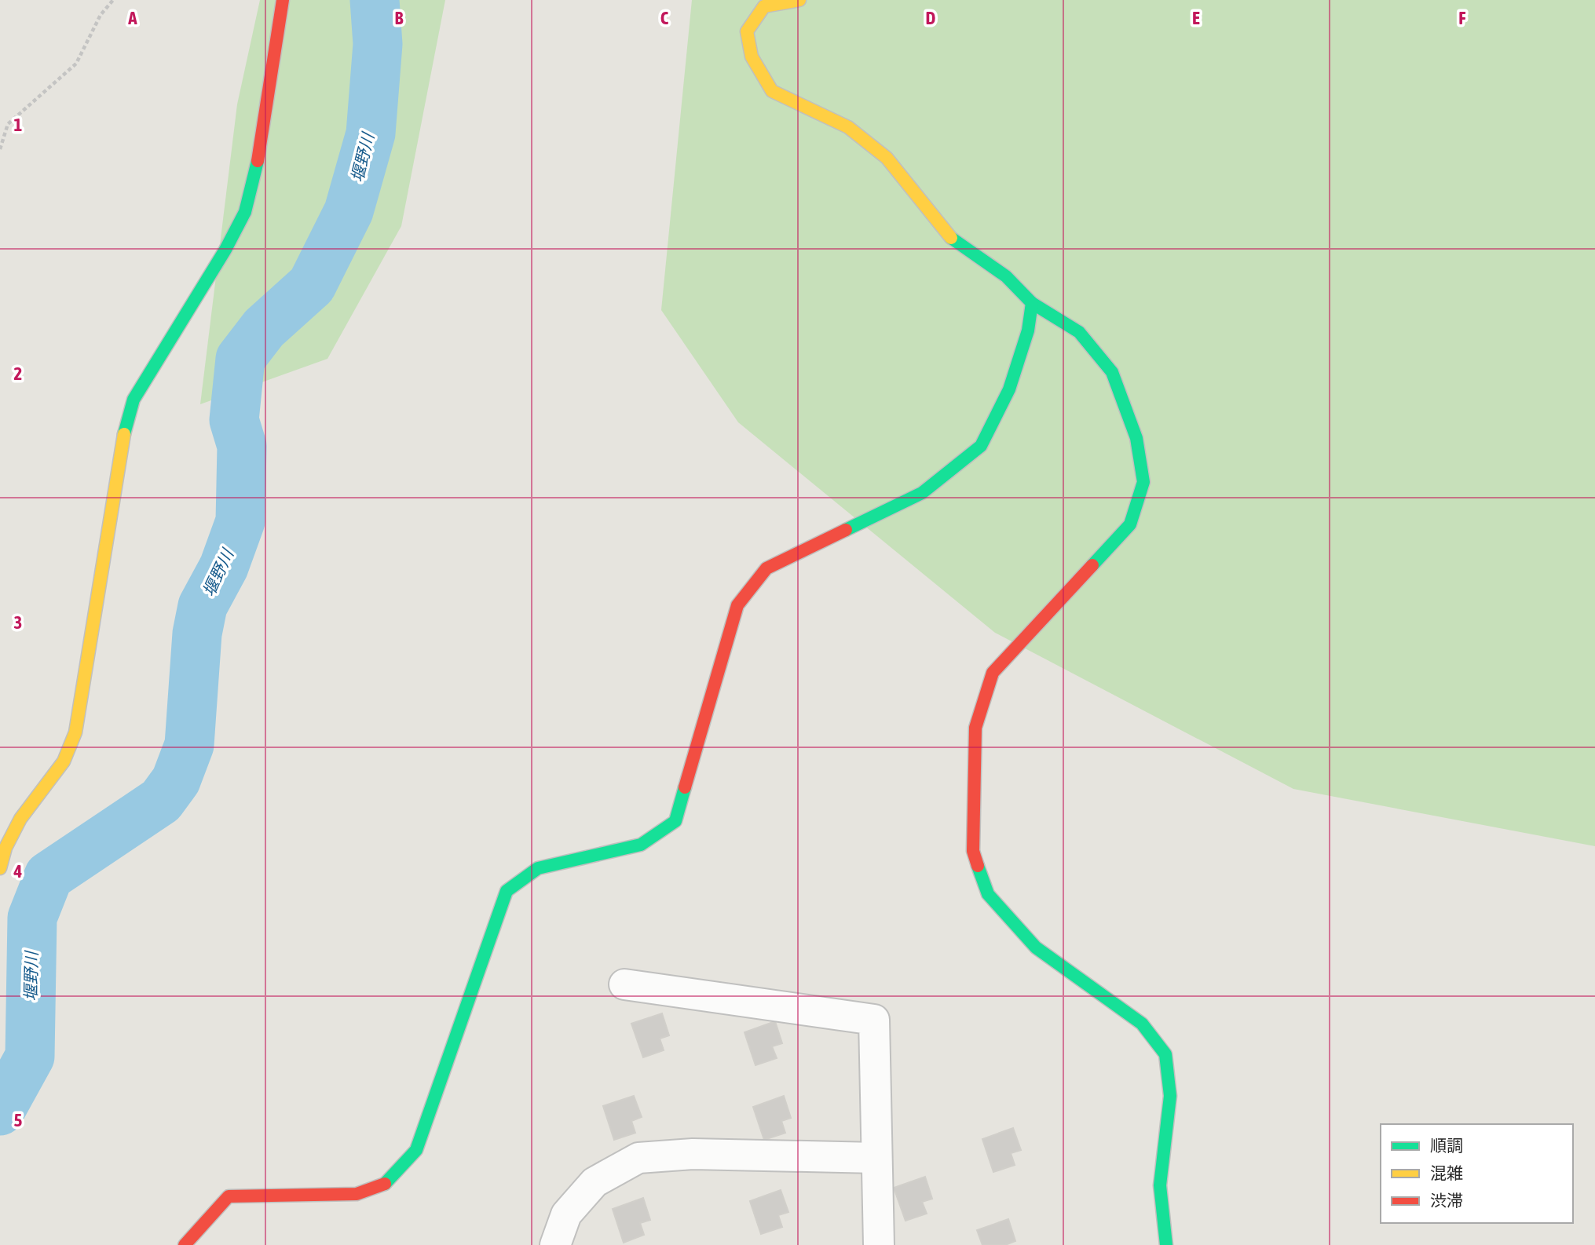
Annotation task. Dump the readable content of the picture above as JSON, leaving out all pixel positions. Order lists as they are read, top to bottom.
{
  "water": ["堰野川"],
  "legend": ["順調", "混雑", "渋滞"],
  "grid": {
    "columns": [
      "A",
      "B",
      "C",
      "D",
      "E",
      "F"
    ],
    "rows": [
      "1",
      "2",
      "3",
      "4",
      "5"
    ]
  }
}
